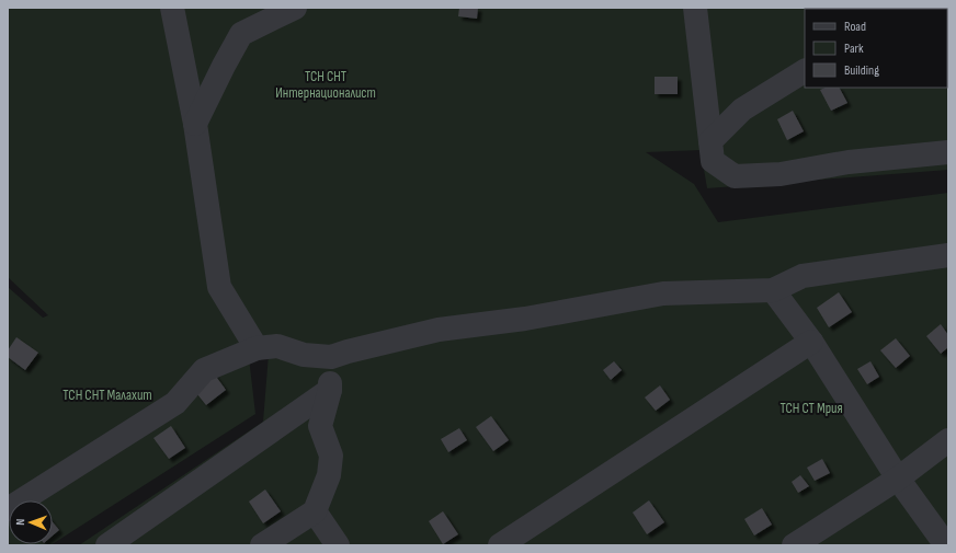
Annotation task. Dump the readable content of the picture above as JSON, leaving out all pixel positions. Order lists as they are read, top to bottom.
{
  "parks": ["ТСН СНТ Интернационалист", "ТСН СНТ Малахит", "ТСН СТ Мрия"],
  "legend": ["Road", "Park", "Building"],
  "north": "left"
}
